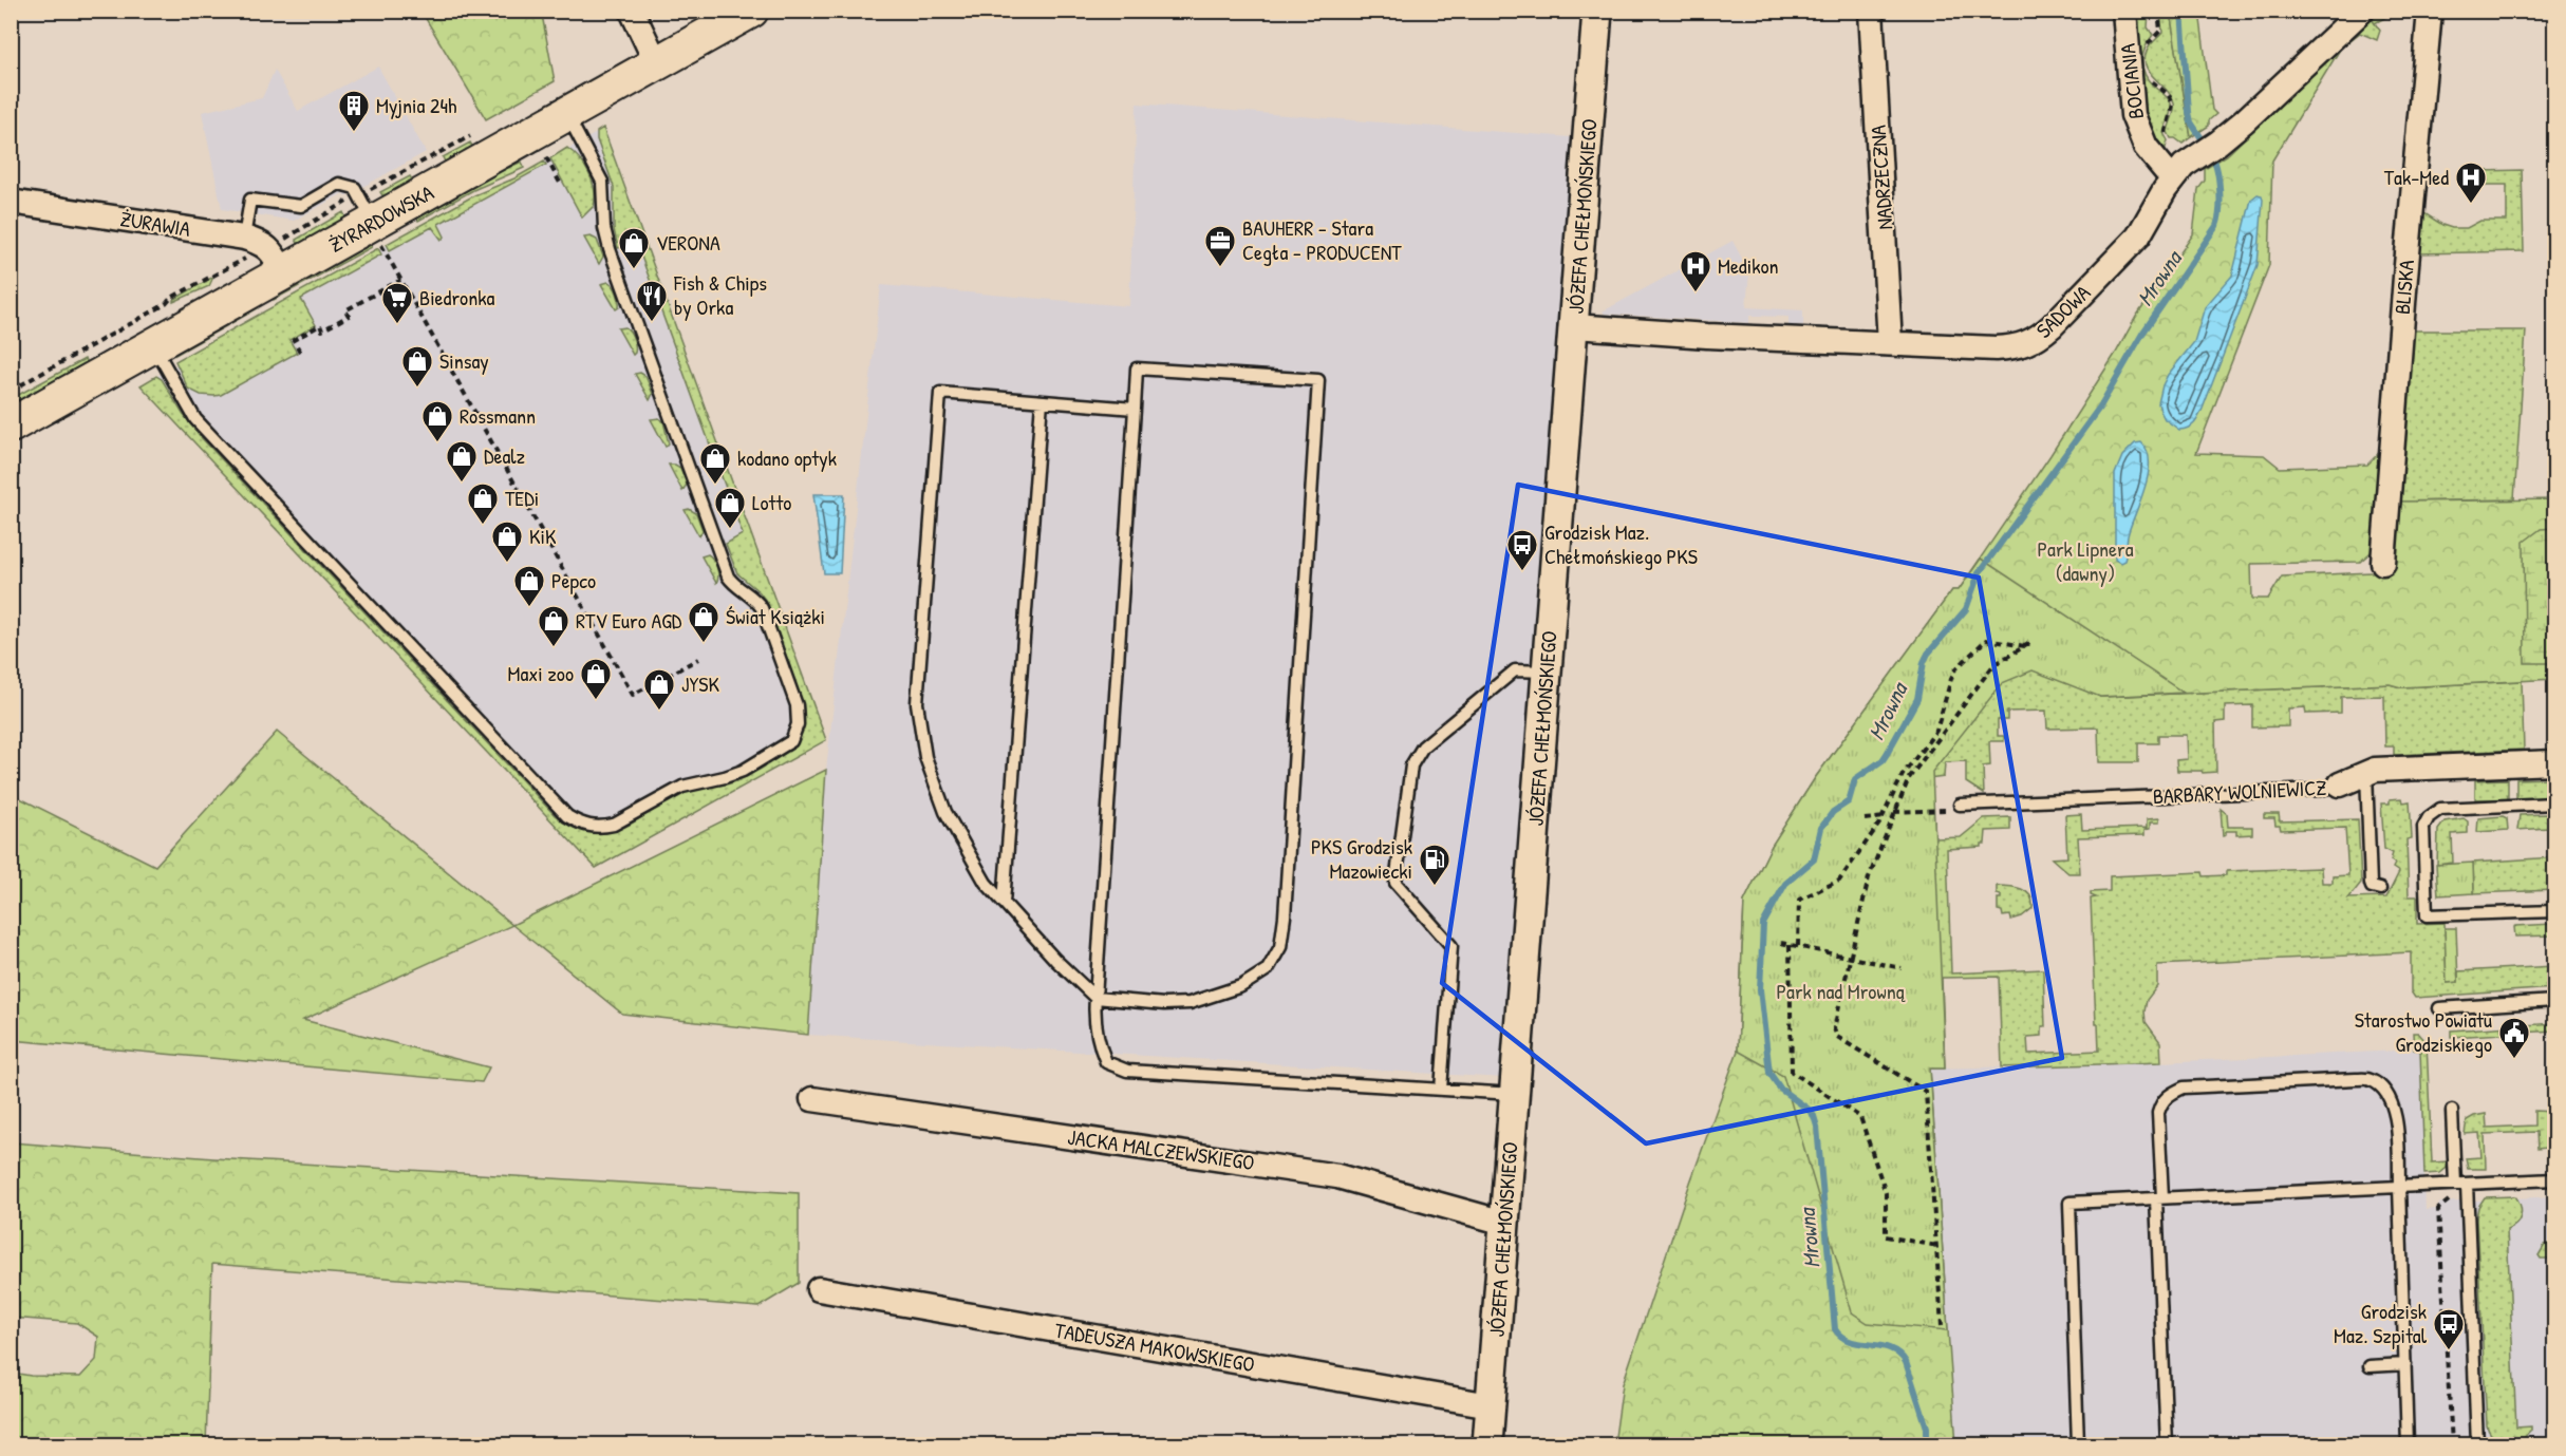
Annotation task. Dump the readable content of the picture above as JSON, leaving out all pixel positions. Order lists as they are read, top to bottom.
{
  "streets": {
    "main road": ["ŻYRARDOWSKA"],
    "street": [
      "BOCIANIA",
      "NADRZECZNA",
      "JÓZEFA CHEŁMOŃSKIEGO",
      "ŻURAWIA",
      "BLISKA",
      "SADOWA",
      "BARBARY WOLNIEWICZ",
      "JACKA MALCZEWSKIEGO",
      "TADEUSZA MAKOWSKIEGO"
    ]
  },
  "crossings": [
    ["BOCIANIA", "SADOWA"],
    ["NADRZECZNA", "SADOWA"],
    ["JÓZEFA CHEŁMOŃSKIEGO", "SADOWA"],
    ["JÓZEFA CHEŁMOŃSKIEGO", "JACKA MALCZEWSKIEGO"],
    ["JÓZEFA CHEŁMOŃSKIEGO", "TADEUSZA MAKOWSKIEGO"],
    ["ŻYRARDOWSKA", "ŻURAWIA"]
  ],
  "water": ["Mrowna"],
  "parks": ["Park Lipnera (dawny)", "Park nad Mrowną"],
  "places": {
    "building": ["Myjnia 24h"],
    "hospital": ["Tak-Med", "Medikon"],
    "office": ["BAUHERR - Stara Cegła - PRODUCENT"],
    "shop": [
      "VERONA",
      "Sinsay",
      "Rossmann",
      "Dealz",
      "kodano optyk",
      "TEDi",
      "Lotto",
      "KiK",
      "Pepco",
      "Świat Książki",
      "RTV Euro AGD",
      "Maxi zoo",
      "JYSK"
    ],
    "restaurant": ["Fish & Chips by Orka"],
    "supermarket": ["Biedronka"],
    "bus stop": ["Grodzisk Maz. Chełmońskiego PKS", "Grodzisk Maz. Szpital"],
    "fuel station": ["PKS Grodzisk Mazowiecki"],
    "public building": ["Starostwo Powiatu Grodziskiego"]
  }
}
